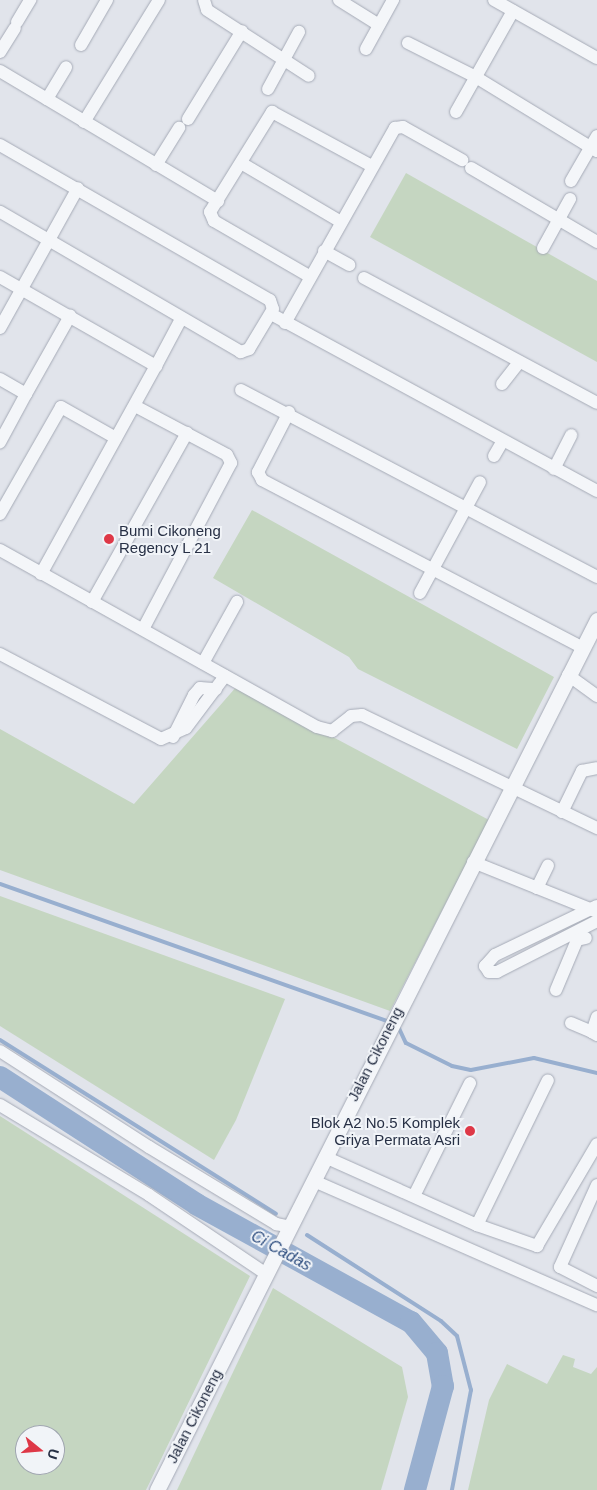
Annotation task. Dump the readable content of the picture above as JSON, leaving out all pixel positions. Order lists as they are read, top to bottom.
{
  "streets": {
    "street": ["Jalan Cikoneng"]
  },
  "water": ["Ci Cadas"],
  "places": ["Bumi Cikoneng Regency L 21", "Blok A2 No.5 Komplek Griya Permata Asri"],
  "north": "right"
}
